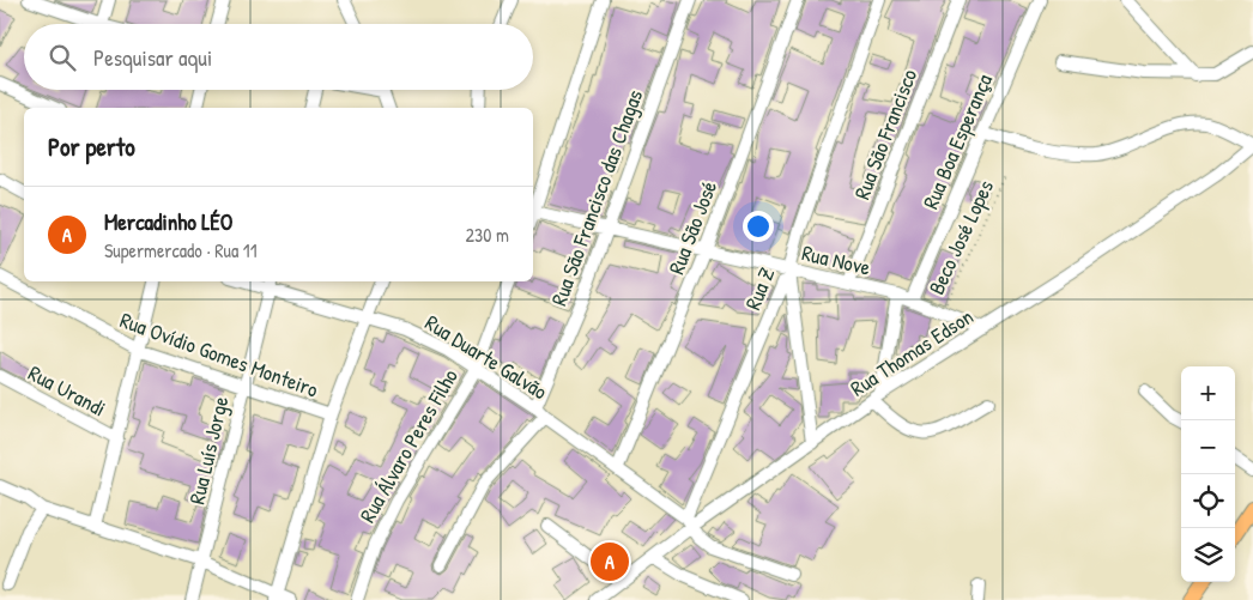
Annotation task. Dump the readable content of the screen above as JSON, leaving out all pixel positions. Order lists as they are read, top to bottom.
{
  "streets": {
    "street": [
      "Rua São Francisco",
      "Rua Boa Esperança",
      "Rua São Francisco das Chagas",
      "Rua São José",
      "Rua Nove",
      "Rua Z",
      "Rua Thomas Edson",
      "Rua Ovídio Gomes Monteiro",
      "Rua Duarte Galvão",
      "Rua Urandi",
      "Rua Álvaro Peres Filho",
      "Rua Luís Jorge"
    ],
    "path": ["Beco José Lopes"]
  },
  "crossings": [
    ["Rua São Francisco", "Rua Nove"],
    ["Rua Boa Esperança", "Rua Nove"],
    ["Rua São Francisco das Chagas", "Rua Nove"],
    ["Rua São Francisco das Chagas", "Rua Duarte Galvão"],
    ["Rua São José", "Rua Nove"],
    ["Rua São José", "Rua Duarte Galvão"],
    ["Beco José Lopes", "Rua Nove"],
    ["Rua Nove", "Rua Z"],
    ["Rua Nove", "Rua Thomas Edson"],
    ["Rua Z", "Rua Thomas Edson"],
    ["Rua Z", "Rua Duarte Galvão"],
    ["Rua Thomas Edson", "Rua Duarte Galvão"],
    ["Rua Ovídio Gomes Monteiro", "Rua Luís Jorge"],
    ["Rua Duarte Galvão", "Rua Álvaro Peres Filho"],
    ["Rua Duarte Galvão", "Rua Luís Jorge"]
  ],
  "page": {
    "search": "Pesquisar aqui",
    "heading": "Por perto",
    "list": [
      {
        "mark": "A",
        "name": "Mercadinho LÉO",
        "note": "Supermercado · Rua 11",
        "value": "230 m"
      }
    ],
    "map_buttons": ["+", "−"],
    "pins": "A"
  }
}
